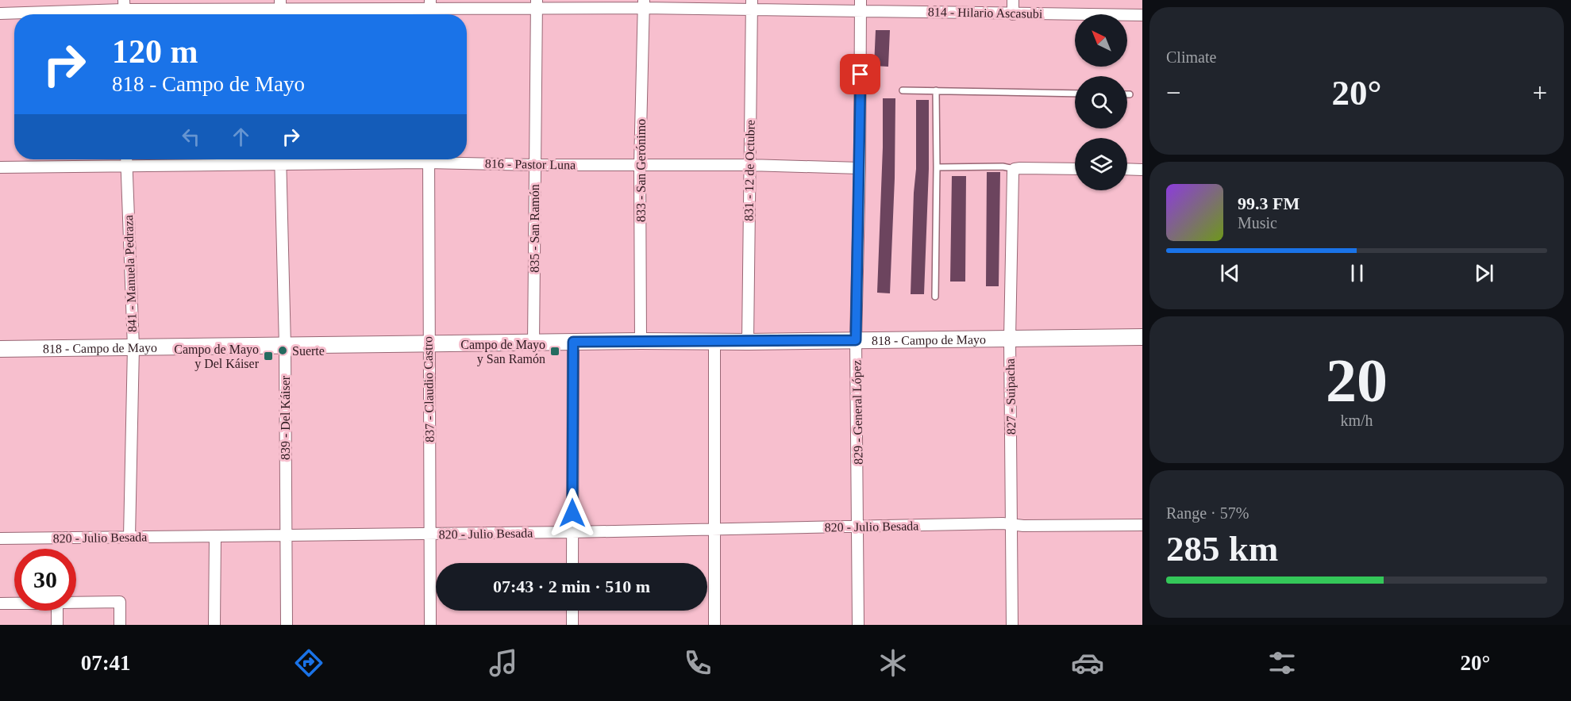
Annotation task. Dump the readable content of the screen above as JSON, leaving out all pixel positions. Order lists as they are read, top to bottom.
{
  "streets": {
    "street": [
      "814 - Hilario Ascasubi",
      "816 - Pastor Luna",
      "833 - San Gerónimo",
      "831 - 12 de Octubre",
      "835 - San Ramón",
      "841 - Manuela Pedraza",
      "818 - Campo de Mayo",
      "837 - Claudio Castro",
      "827 - Suipacha",
      "829 - General López",
      "839 - Del Káiser",
      "820 - Julio Besada"
    ]
  },
  "crossings": [
    ["814 - Hilario Ascasubi", "833 - San Gerónimo"],
    ["814 - Hilario Ascasubi", "831 - 12 de Octubre"],
    ["814 - Hilario Ascasubi", "835 - San Ramón"],
    ["814 - Hilario Ascasubi", "829 - General López"],
    ["816 - Pastor Luna", "833 - San Gerónimo"],
    ["816 - Pastor Luna", "831 - 12 de Octubre"],
    ["816 - Pastor Luna", "835 - San Ramón"],
    ["816 - Pastor Luna", "841 - Manuela Pedraza"],
    ["816 - Pastor Luna", "829 - General López"],
    ["833 - San Gerónimo", "818 - Campo de Mayo"],
    ["831 - 12 de Octubre", "818 - Campo de Mayo"],
    ["835 - San Ramón", "818 - Campo de Mayo"],
    ["841 - Manuela Pedraza", "818 - Campo de Mayo"],
    ["841 - Manuela Pedraza", "820 - Julio Besada"],
    ["818 - Campo de Mayo", "837 - Claudio Castro"],
    ["818 - Campo de Mayo", "827 - Suipacha"],
    ["818 - Campo de Mayo", "829 - General López"],
    ["818 - Campo de Mayo", "839 - Del Káiser"],
    ["837 - Claudio Castro", "820 - Julio Besada"],
    ["827 - Suipacha", "820 - Julio Besada"],
    ["829 - General López", "820 - Julio Besada"],
    ["839 - Del Káiser", "820 - Julio Besada"]
  ],
  "places": {
    "other": ["Suerte"],
    "transit": ["Campo de Mayo y San Ramón", "Campo de Mayo y Del Káiser"]
  },
  "north": "top left",
  "page": {
    "tile": [
      "Climate",
      ["20", "km/h"],
      ["Range · 57%", "285 km"]
    ],
    "turn": ["120 m", "818 - Campo de Mayo"],
    "heat": ["−", "20°", "+"],
    "song": ["99.3 FM", "Music"],
    "limit": "30",
    "trip": "07:43 · 2 min · 510 m",
    "tabs": ["07:41", "20°"]
  }
}
